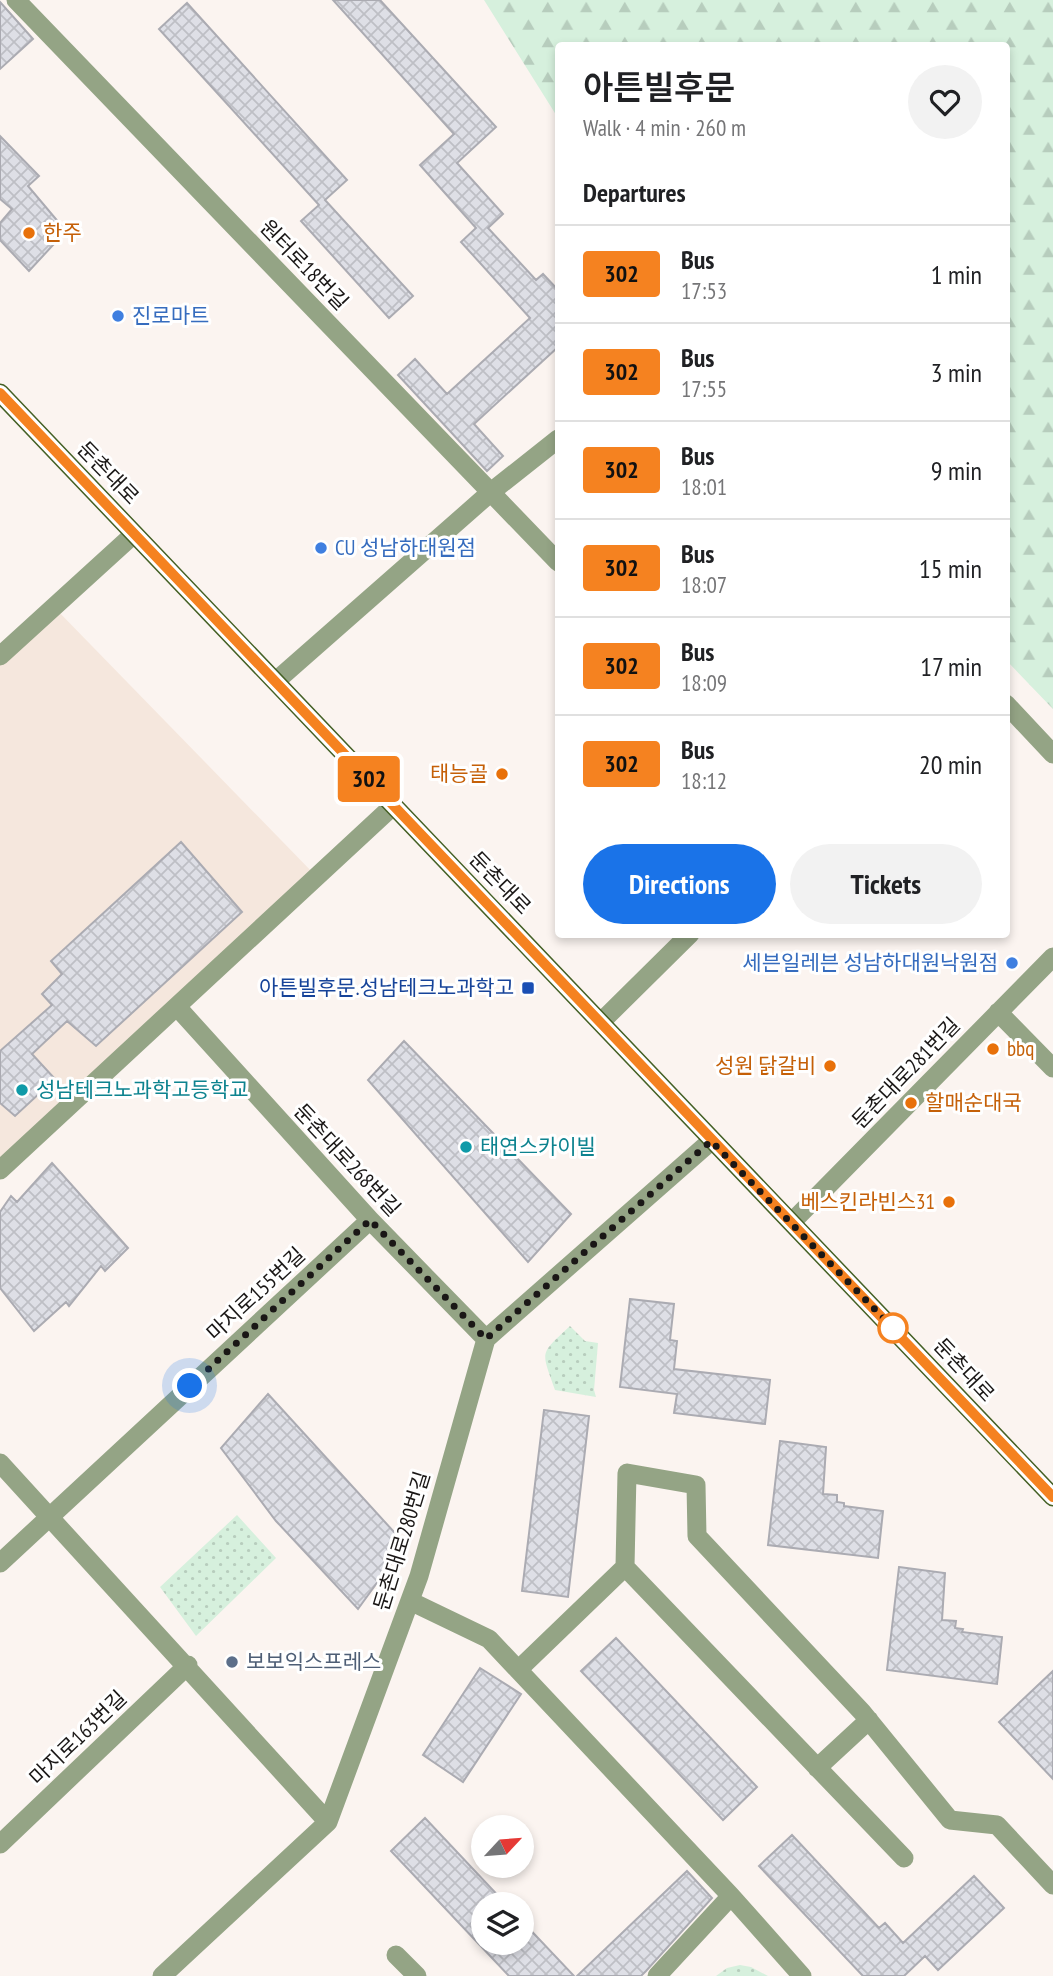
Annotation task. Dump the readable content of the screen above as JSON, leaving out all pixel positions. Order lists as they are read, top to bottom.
{
  "streets": {
    "main road": ["둔촌대로"],
    "street": [
      "원터로18번길",
      "둔촌대로281번길",
      "둔촌대로268번길",
      "마지로155번길",
      "둔촌대로280번길",
      "마지로163번길"
    ]
  },
  "crossings": [
    ["둔촌대로", "둔촌대로281번길"],
    ["둔촌대로268번길", "마지로155번길"],
    ["둔촌대로268번길", "둔촌대로280번길"]
  ],
  "places": {
    "other": [
      "한주",
      "진로마트",
      "CU 성남하대원점",
      "태능골",
      "세븐일레븐 성남하대원낙원점",
      "bbq",
      "성원 닭갈비",
      "성남테크노과학고등학교",
      "할매순대국",
      "태연스카이빌",
      "베스킨라빈스31",
      "보보익스프레스"
    ],
    "transit": ["아튼빌후문.성남테크노과학고"]
  },
  "lines": ["bus line 302"],
  "north": "top right",
  "page": {
    "on_map": "302",
    "heading": [
      ["아튼빌후문", "Walk · 4 min · 260 m"],
      "Departures"
    ],
    "list": [
      {
        "mark": "302",
        "name": "Bus",
        "note": "17:53",
        "value": "1 min"
      },
      {
        "mark": "302",
        "name": "Bus",
        "note": "17:55",
        "value": "3 min"
      },
      {
        "mark": "302",
        "name": "Bus",
        "note": "18:01",
        "value": "9 min"
      },
      {
        "mark": "302",
        "name": "Bus",
        "note": "18:07",
        "value": "15 min"
      },
      {
        "mark": "302",
        "name": "Bus",
        "note": "18:09",
        "value": "17 min"
      },
      {
        "mark": "302",
        "name": "Bus",
        "note": "18:12",
        "value": "20 min"
      }
    ],
    "buttons": ["Directions", "Tickets"]
  }
}
